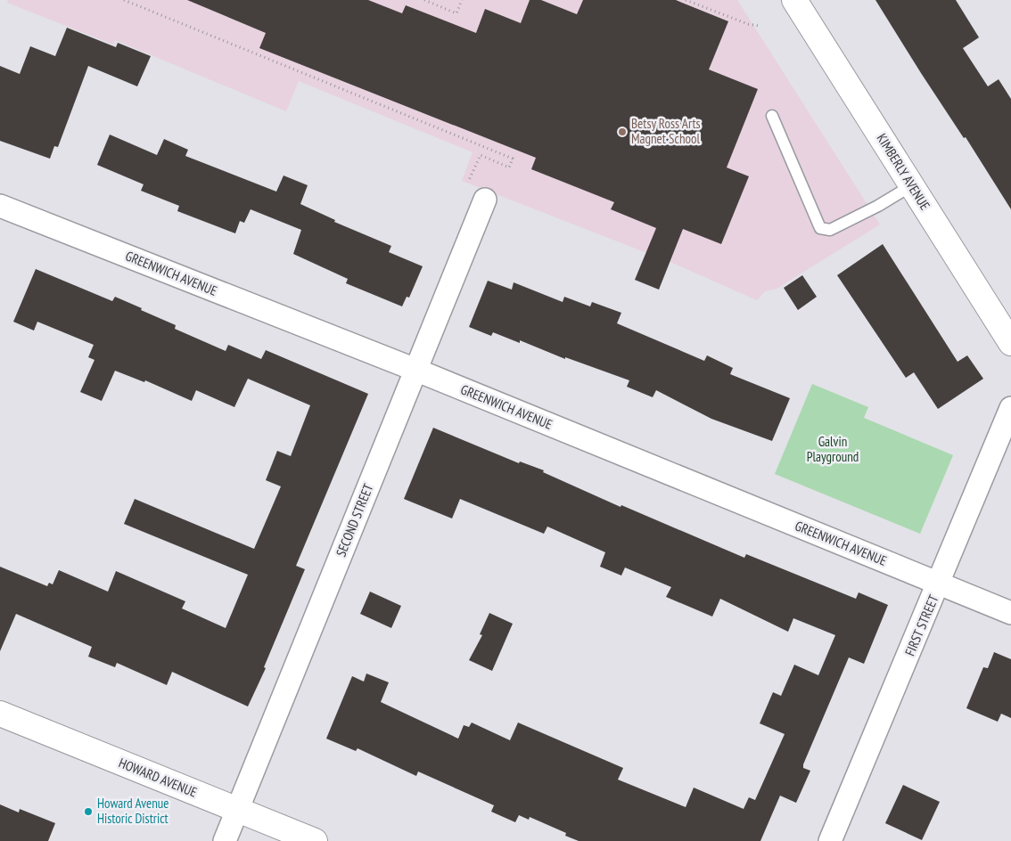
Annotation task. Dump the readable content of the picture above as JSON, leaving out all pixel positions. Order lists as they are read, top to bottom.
{
  "streets": {
    "main road": ["KIMBERLY AVENUE", "HOWARD AVENUE"],
    "street": ["GREENWICH AVENUE", "SECOND STREET", "FIRST STREET"]
  },
  "crossings": [
    ["GREENWICH AVENUE", "SECOND STREET"],
    ["GREENWICH AVENUE", "FIRST STREET"],
    ["SECOND STREET", "HOWARD AVENUE"]
  ],
  "parks": ["Galvin Playground"],
  "places": ["Betsy Ross Arts Magnet School", "Howard Avenue Historic District"]
}
